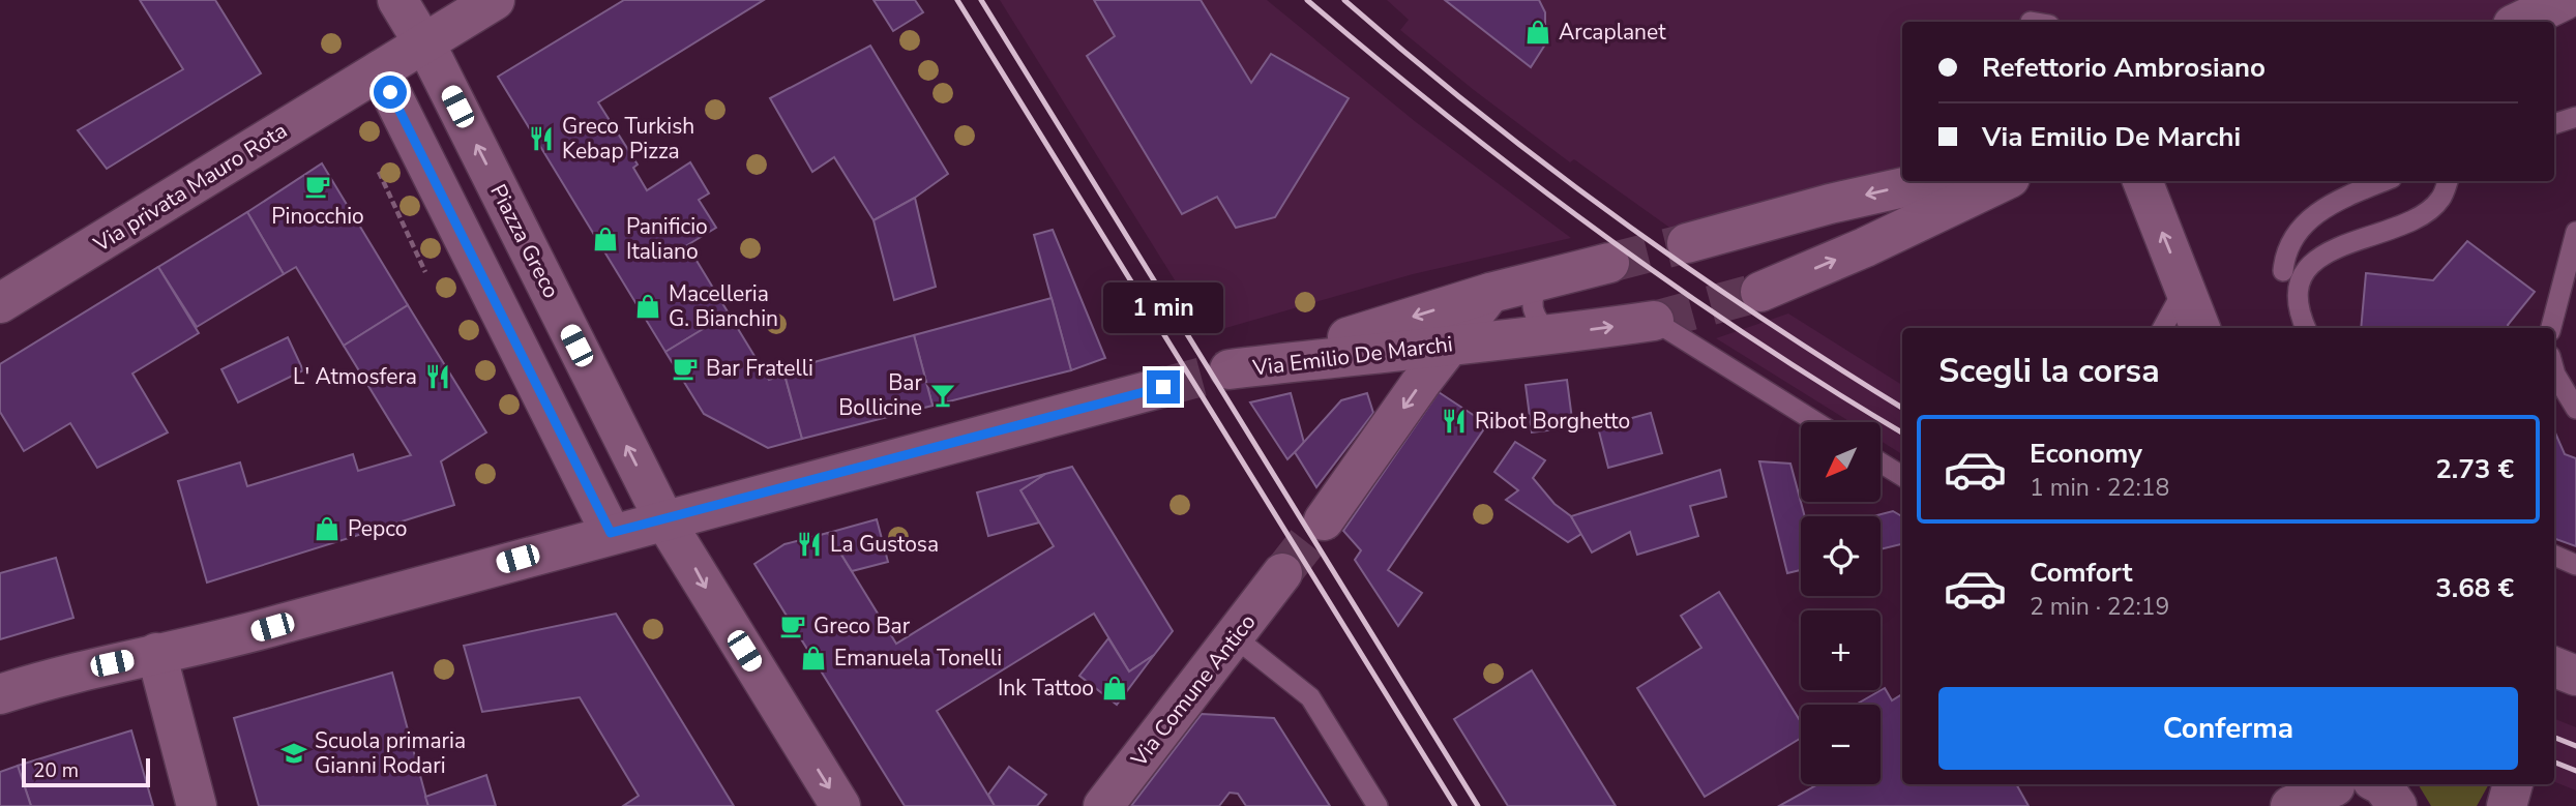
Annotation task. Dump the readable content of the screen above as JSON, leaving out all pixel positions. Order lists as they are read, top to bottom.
{
  "streets": {
    "street": [
      "Via privata Mauro Rota",
      "Piazza Greco",
      "Via Emilio De Marchi",
      "Via Comune Antico"
    ]
  },
  "places": {
    "shop": [
      "Arcaplanet",
      "Panificio Italiano",
      "Macelleria G. Bianchin",
      "Pepco",
      "Emanuela Tonelli",
      "Ink Tattoo"
    ],
    "restaurant": [
      "Greco Turkish Kebap Pizza",
      "L' Atmosfera",
      "Ribot Borghetto",
      "La Gustosa"
    ],
    "cafe": ["Pinocchio", "Bar Fratelli", "Greco Bar"],
    "bar": ["Bar Bollicine"],
    "school or university": ["Scuola primaria Gianni Rodari"]
  },
  "scale_bar": "20 m",
  "north": "bottom left",
  "page": {
    "banner": ["Refettorio Ambrosiano", "Via Emilio De Marchi"],
    "bubble": "1 min",
    "heading": "Scegli la corsa",
    "list": [
      {
        "name": "Economy",
        "note": "1 min · 22:18",
        "value": "2.73 €"
      },
      {
        "name": "Comfort",
        "note": "2 min · 22:19",
        "value": "3.68 €"
      }
    ],
    "map_buttons": ["+", "−"],
    "buttons": "Conferma",
    "scale": "20 m"
  }
}
